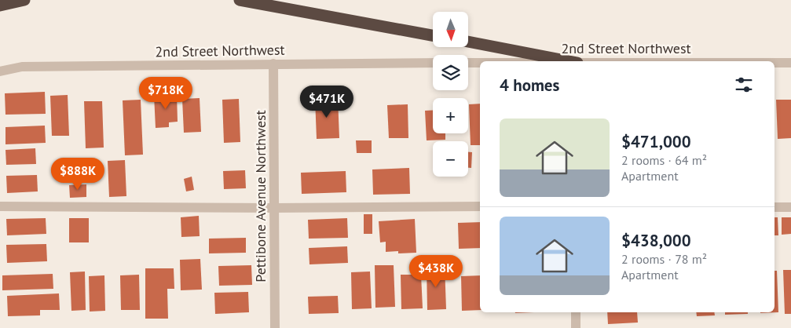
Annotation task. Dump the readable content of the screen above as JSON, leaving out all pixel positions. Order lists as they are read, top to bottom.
{
  "streets": {
    "street": ["2nd Street Northwest", "Pettibone Avenue Northwest"]
  },
  "crossings": [
    ["2nd Street Northwest", "Pettibone Avenue Northwest"]
  ],
  "north": "bottom",
  "page": {
    "map_buttons": ["+", "−"],
    "heading": "4 homes",
    "price": [
      "$718K",
      "$471K",
      "$888K",
      "$438K"
    ],
    "list": [
      {
        "name": "$471,000",
        "note": "2 rooms · 64 m² · Apartment"
      },
      {
        "name": "$438,000",
        "note": "2 rooms · 78 m² · Apartment"
      }
    ]
  }
}
